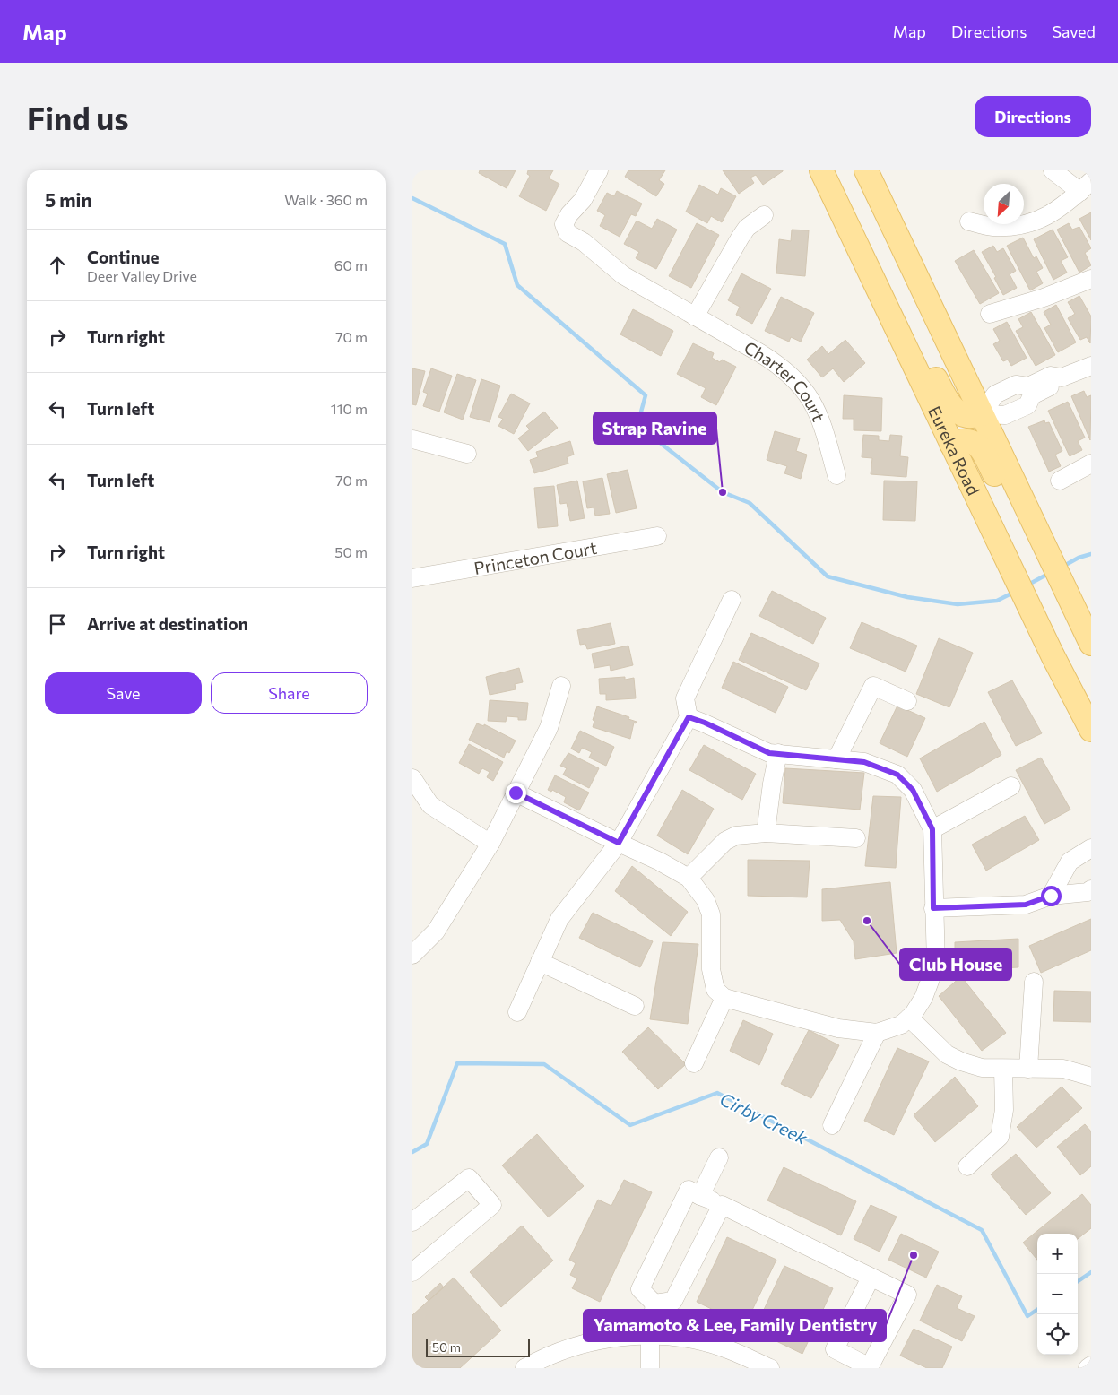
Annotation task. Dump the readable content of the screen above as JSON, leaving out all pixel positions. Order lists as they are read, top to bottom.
{
  "streets": {
    "main road": ["Eureka Road"],
    "street": ["Charter Court", "Princeton Court"]
  },
  "water": ["Cirby Creek"],
  "places": ["Strap Ravine", "Club House", "Yamamoto & Lee, Family Dentistry"],
  "scale_bar": "50 m",
  "north": "bottom left",
  "page": {
    "header": "Map",
    "nav": ["Map", "Directions", "Saved"],
    "buttons": [
      "Directions",
      ["Save", "Share"]
    ],
    "title": "Find us",
    "heading": ["5 min", "Walk · 360 m"],
    "list": [
      ["Continue", "Deer Valley Drive", "60 m"],
      ["Turn right", "70 m"],
      ["Turn left", "110 m"],
      ["Turn left", "70 m"],
      ["Turn right", "50 m"],
      "Arrive at destination"
    ],
    "map_buttons": ["+", "−"],
    "scale": "50 m"
  }
}
